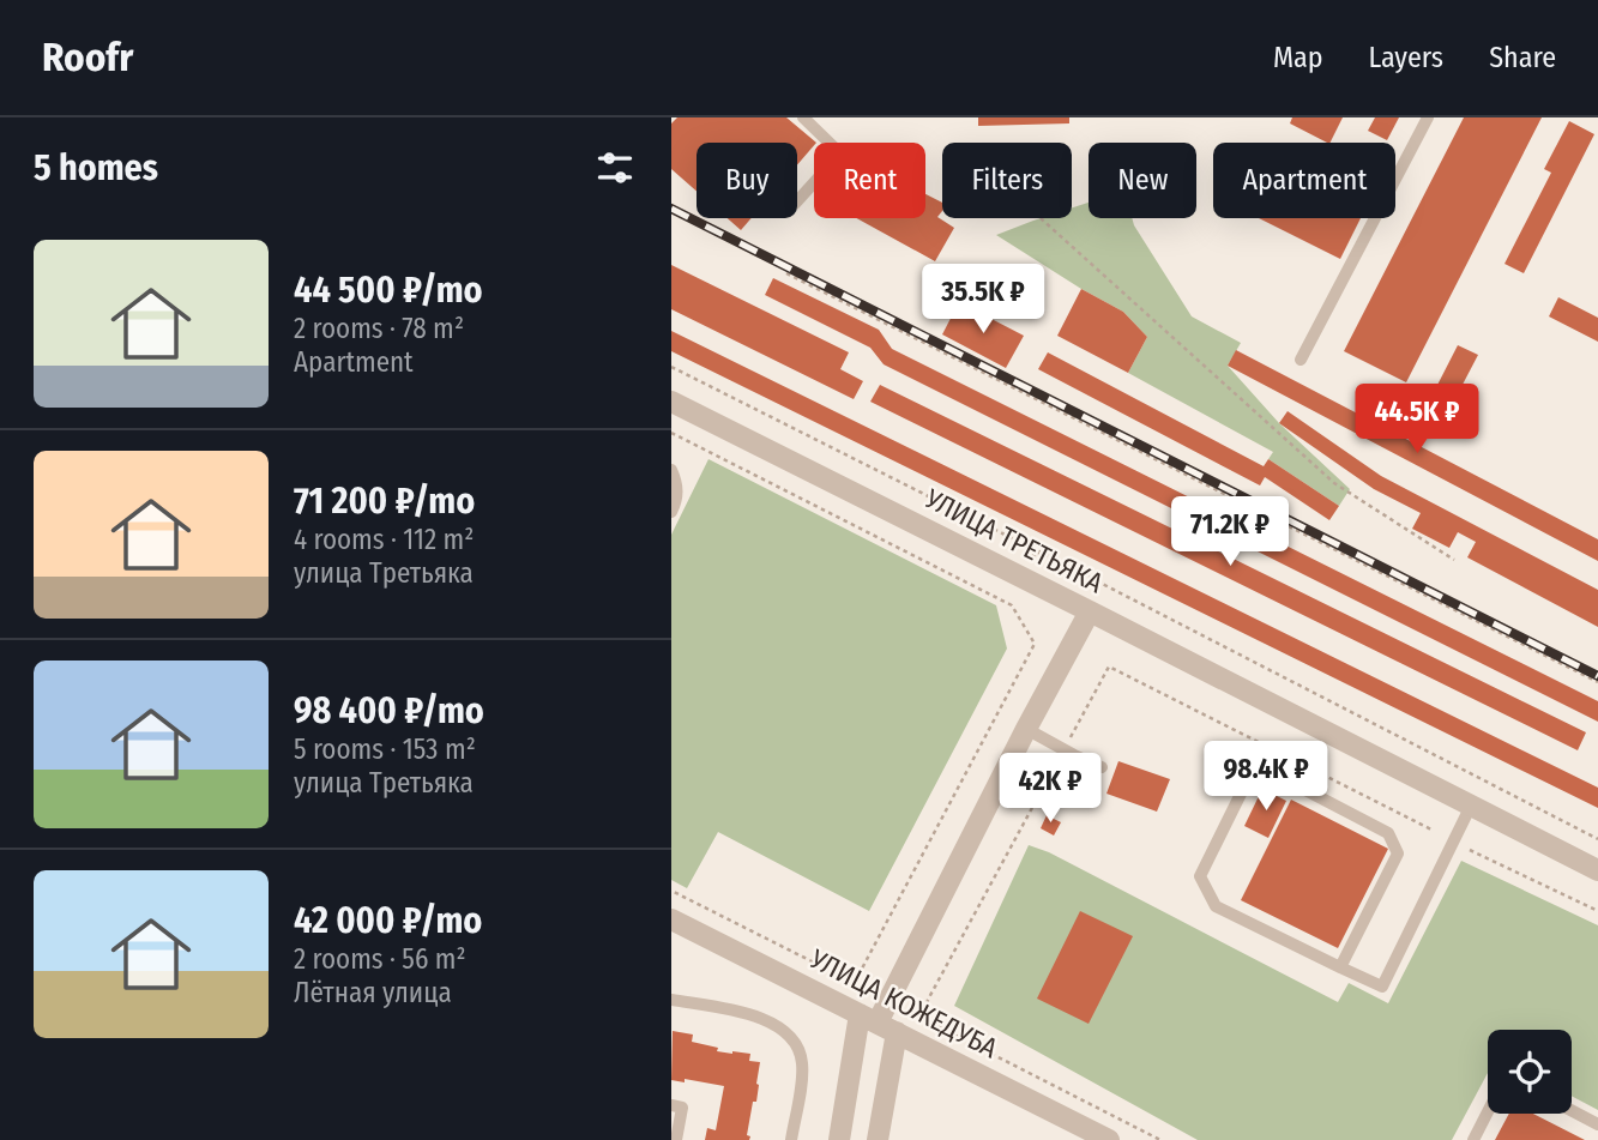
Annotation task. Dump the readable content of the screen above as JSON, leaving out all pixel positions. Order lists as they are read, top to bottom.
{
  "streets": {
    "street": ["УЛИЦА ТРЕТЬЯКА", "УЛИЦА КОЖЕДУБА"]
  },
  "page": {
    "header": "Roofr",
    "nav": ["Map", "Layers", "Share"],
    "heading": "5 homes",
    "chip": [
      "Buy",
      "Rent",
      "Filters",
      "New",
      "Apartment"
    ],
    "list": [
      {
        "name": "44 500 ₽/mo",
        "note": "2 rooms · 78 m² · Apartment"
      },
      {
        "name": "71 200 ₽/mo",
        "note": "4 rooms · 112 m² · улица Третьяка"
      },
      {
        "name": "98 400 ₽/mo",
        "note": "5 rooms · 153 m² · улица Третьяка"
      },
      {
        "name": "42 000 ₽/mo",
        "note": "2 rooms · 56 m² · Лётная улица"
      }
    ],
    "price": [
      "35.5K ₽",
      "44.5K ₽",
      "71.2K ₽",
      "98.4K ₽",
      "42K ₽"
    ]
  }
}
